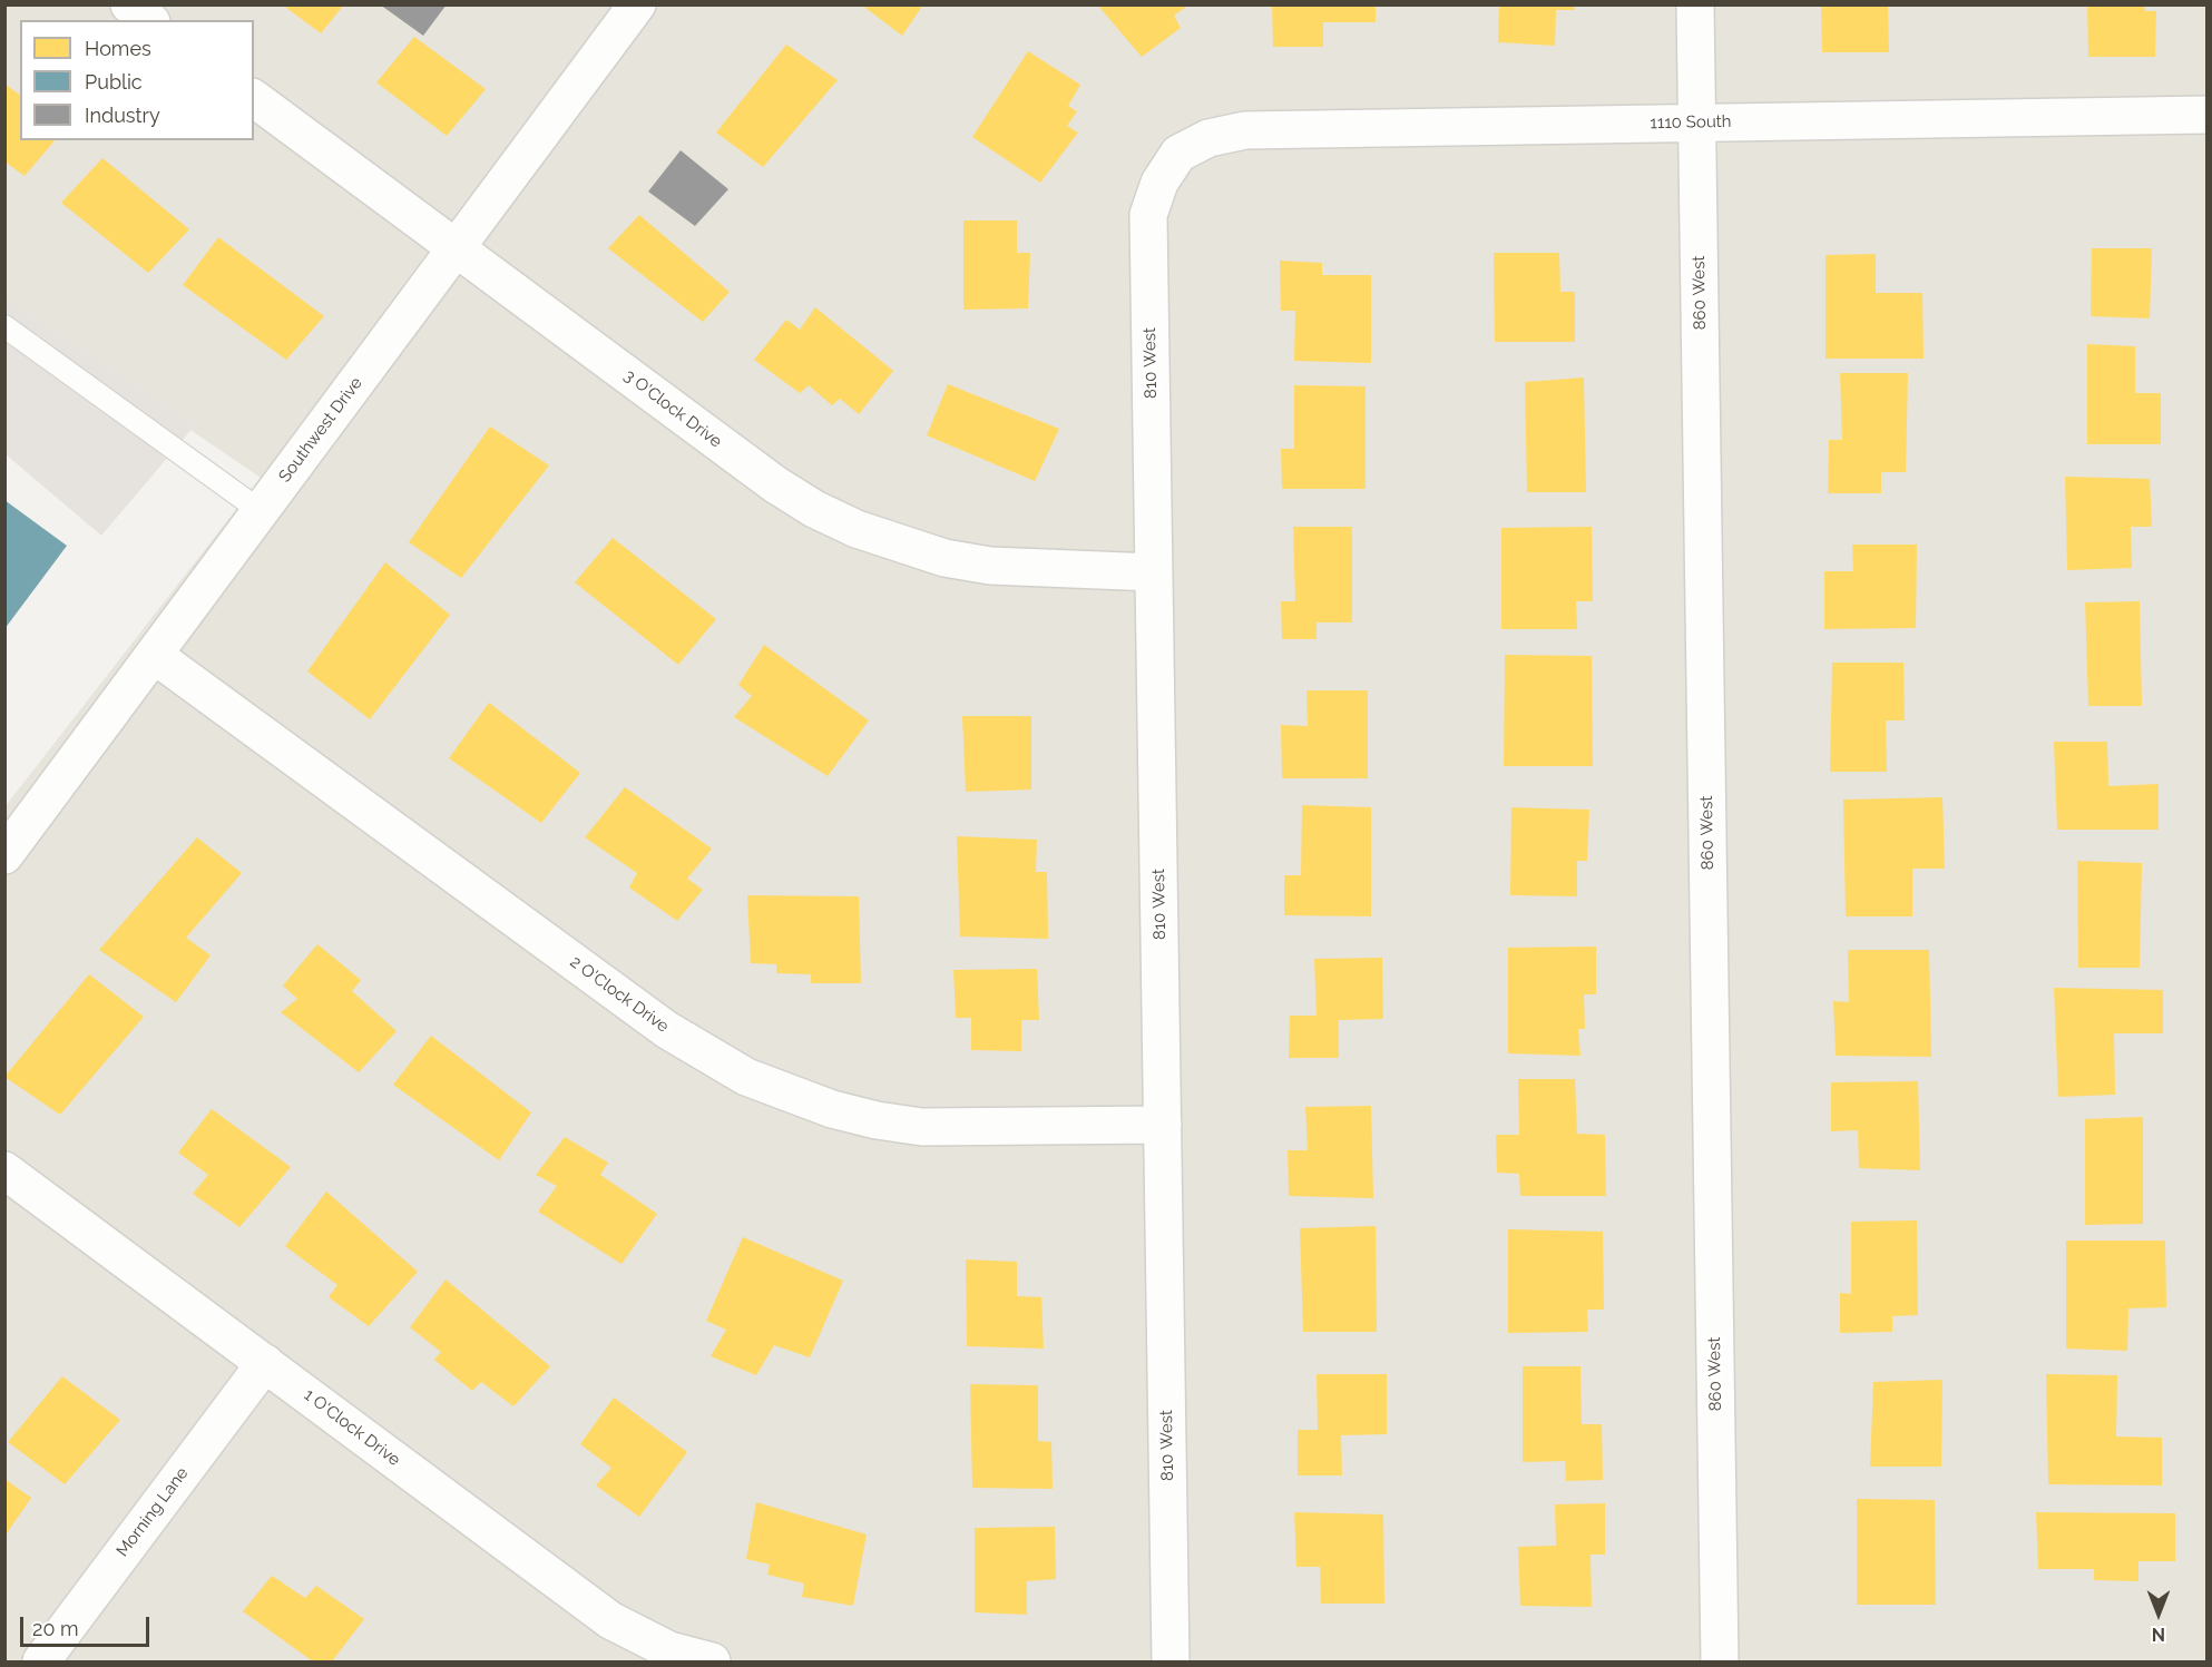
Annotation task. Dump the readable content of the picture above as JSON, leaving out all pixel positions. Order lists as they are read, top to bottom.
{
  "streets": {
    "street": [
      "1110 South",
      "860 West",
      "810 West",
      "3 O'Clock Drive",
      "Southwest Drive",
      "2 O'Clock Drive",
      "1 O'Clock Drive",
      "Morning Lane"
    ]
  },
  "crossings": [
    ["1110 South", "860 West"],
    ["1110 South", "810 West"],
    ["810 West", "3 O'Clock Drive"],
    ["810 West", "2 O'Clock Drive"],
    ["3 O'Clock Drive", "Southwest Drive"],
    ["Southwest Drive", "2 O'Clock Drive"],
    ["1 O'Clock Drive", "Morning Lane"]
  ],
  "legend": ["Homes", "Public", "Industry"],
  "scale_bar": "20 m",
  "north": "bottom"
}
